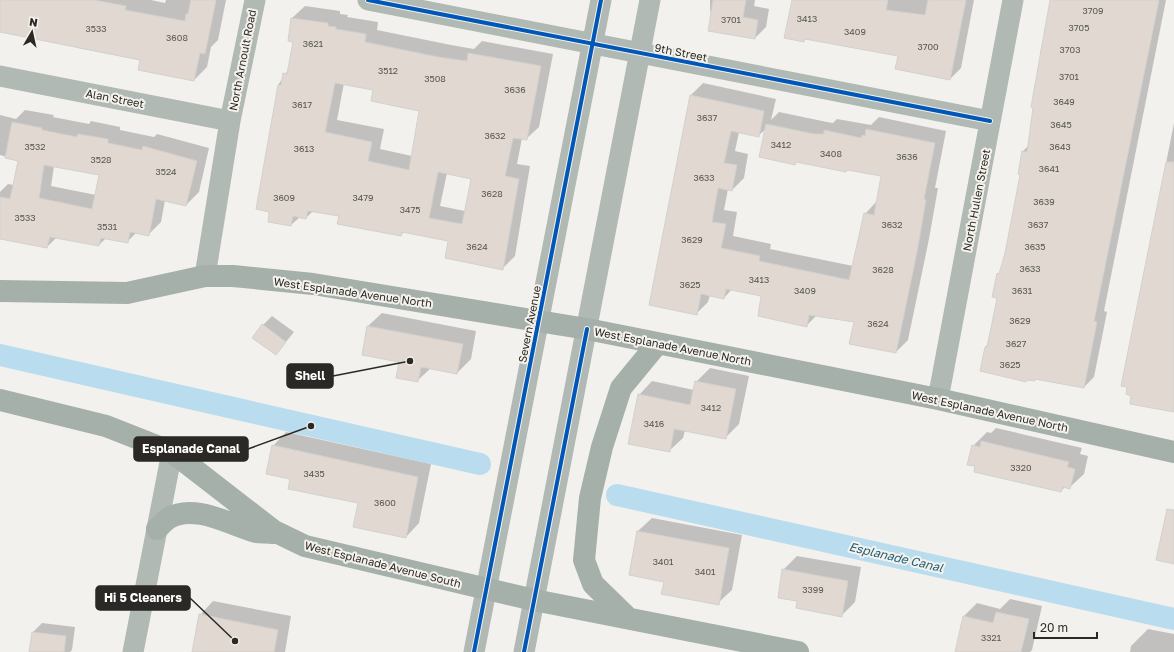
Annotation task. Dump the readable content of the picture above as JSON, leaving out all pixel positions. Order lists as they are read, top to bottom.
{
  "streets": {
    "main road": ["West Esplanade Avenue North", "West Esplanade Avenue South"],
    "street": [
      "9th Street",
      "North Arnoult Road",
      "Alan Street",
      "North Hullen Street",
      "Severn Avenue"
    ]
  },
  "crossings": [
    ["9th Street", "North Hullen Street"],
    ["9th Street", "Severn Avenue"],
    ["North Arnoult Road", "Alan Street"],
    ["North Arnoult Road", "West Esplanade Avenue North"],
    ["North Hullen Street", "West Esplanade Avenue North"],
    ["West Esplanade Avenue North", "Severn Avenue"],
    ["Severn Avenue", "West Esplanade Avenue South"]
  ],
  "water": ["Esplanade Canal"],
  "places": ["Shell", "Esplanade Canal", "Hi 5 Cleaners"],
  "house_numbers": [
    "3709",
    "3413",
    "3701",
    "3705",
    "3533",
    "3409",
    "3608",
    "3621",
    "3700",
    "3703",
    "3512",
    "3701",
    "3508",
    "3636",
    "3649",
    "3617",
    "3637",
    "3645",
    "3632",
    "3412",
    "3532",
    "3643",
    "3613",
    "3408",
    "3636",
    "3528",
    "3641",
    "3524",
    "3633",
    "3628",
    "3609",
    "3479",
    "3639",
    "3475",
    "3533",
    "3632",
    "3637",
    "3531",
    "3629",
    "3624",
    "3635",
    "3633",
    "3628",
    "3413",
    "3625",
    "3409",
    "3631",
    "3629",
    "3624",
    "3627",
    "3625",
    "3412",
    "3416",
    "3320",
    "3435",
    "3600",
    "3401",
    "3401",
    "3399",
    "3321"
  ],
  "scale_bar": "20 m",
  "north": "top"
}
